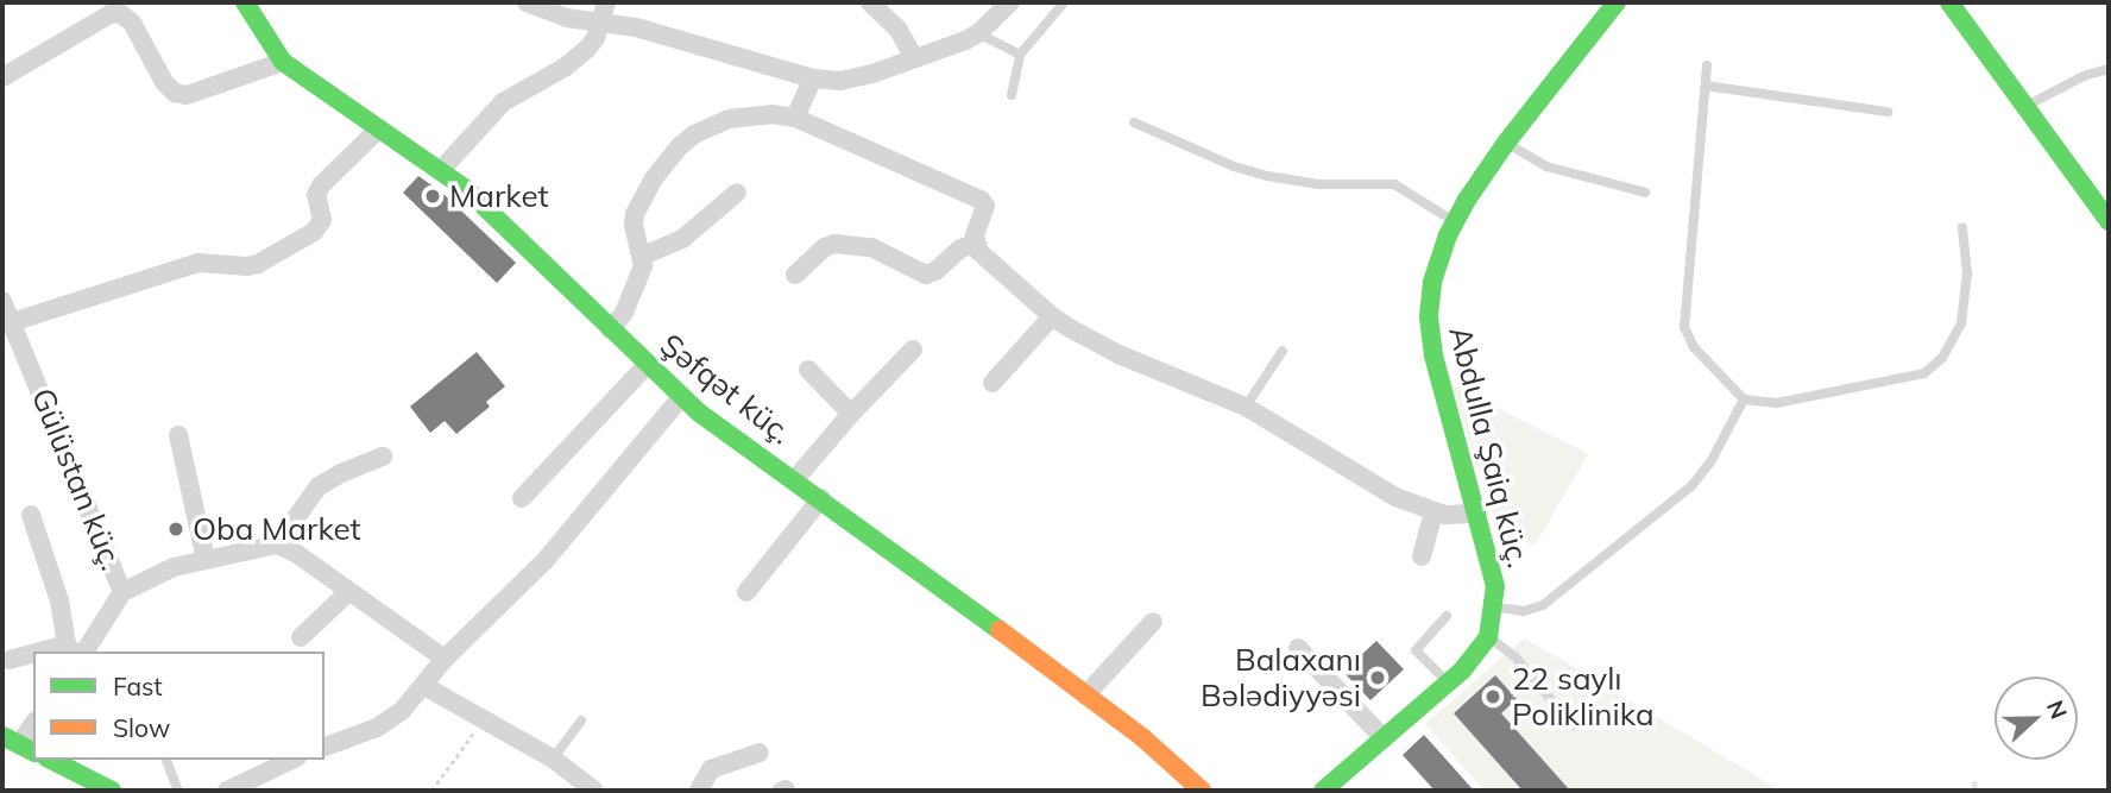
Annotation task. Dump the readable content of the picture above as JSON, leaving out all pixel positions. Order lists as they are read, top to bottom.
{
  "streets": {
    "street": ["Şəfqət küç.", "Abdulla Şaiq küç.", "Gülüstan küç."]
  },
  "places": [
    "Market",
    "Oba Market",
    "Balaxanı Bələdiyyəsi",
    "22 saylı Poliklinika"
  ],
  "legend": ["Fast", "Slow"],
  "north": "right"
}
